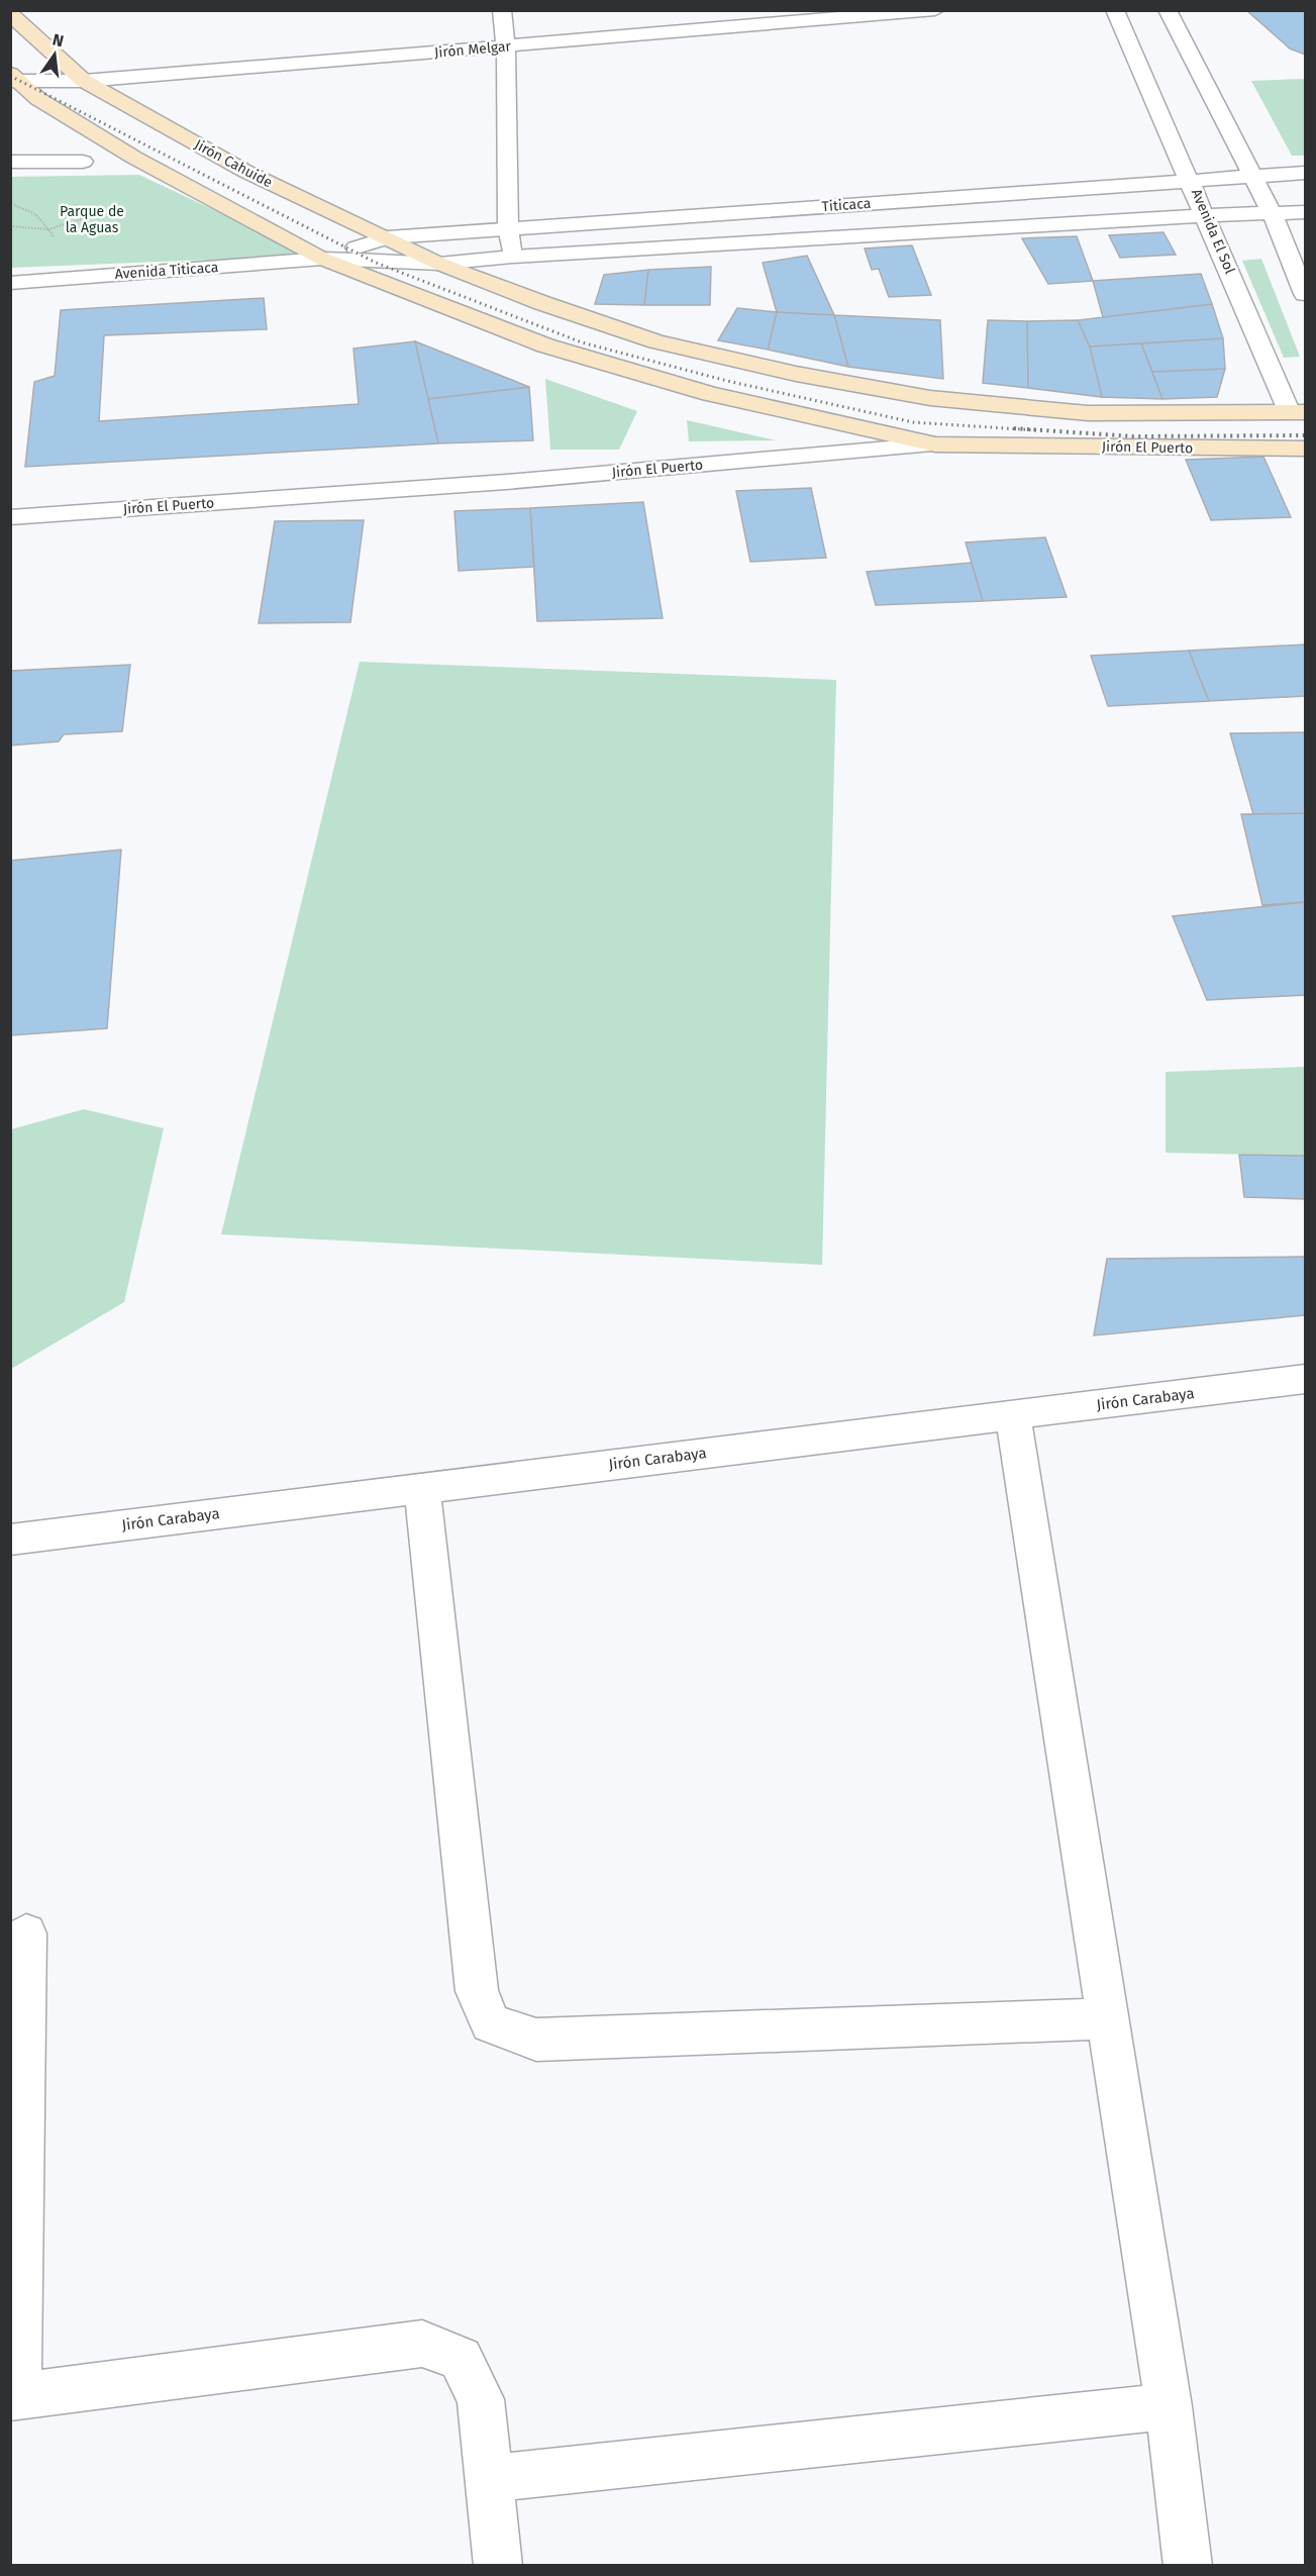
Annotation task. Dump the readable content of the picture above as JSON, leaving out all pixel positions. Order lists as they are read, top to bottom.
{
  "streets": {
    "main road": ["Jirón Cahuide", "Avenida El Sol", "Jirón El Puerto"],
    "street": [
      "Jirón Melgar",
      "Titicaca",
      "Avenida Titicaca",
      "Jirón Carabaya"
    ]
  },
  "crossings": [
    ["Jirón Melgar", "Jirón Cahuide"],
    ["Jirón Cahuide", "Titicaca"],
    ["Jirón Cahuide", "Avenida El Sol"],
    ["Titicaca", "Avenida El Sol"],
    ["Titicaca", "Avenida Titicaca"],
    ["Avenida El Sol", "Jirón El Puerto"]
  ],
  "parks": ["Parque de la Aguas"],
  "north": "top"
}
